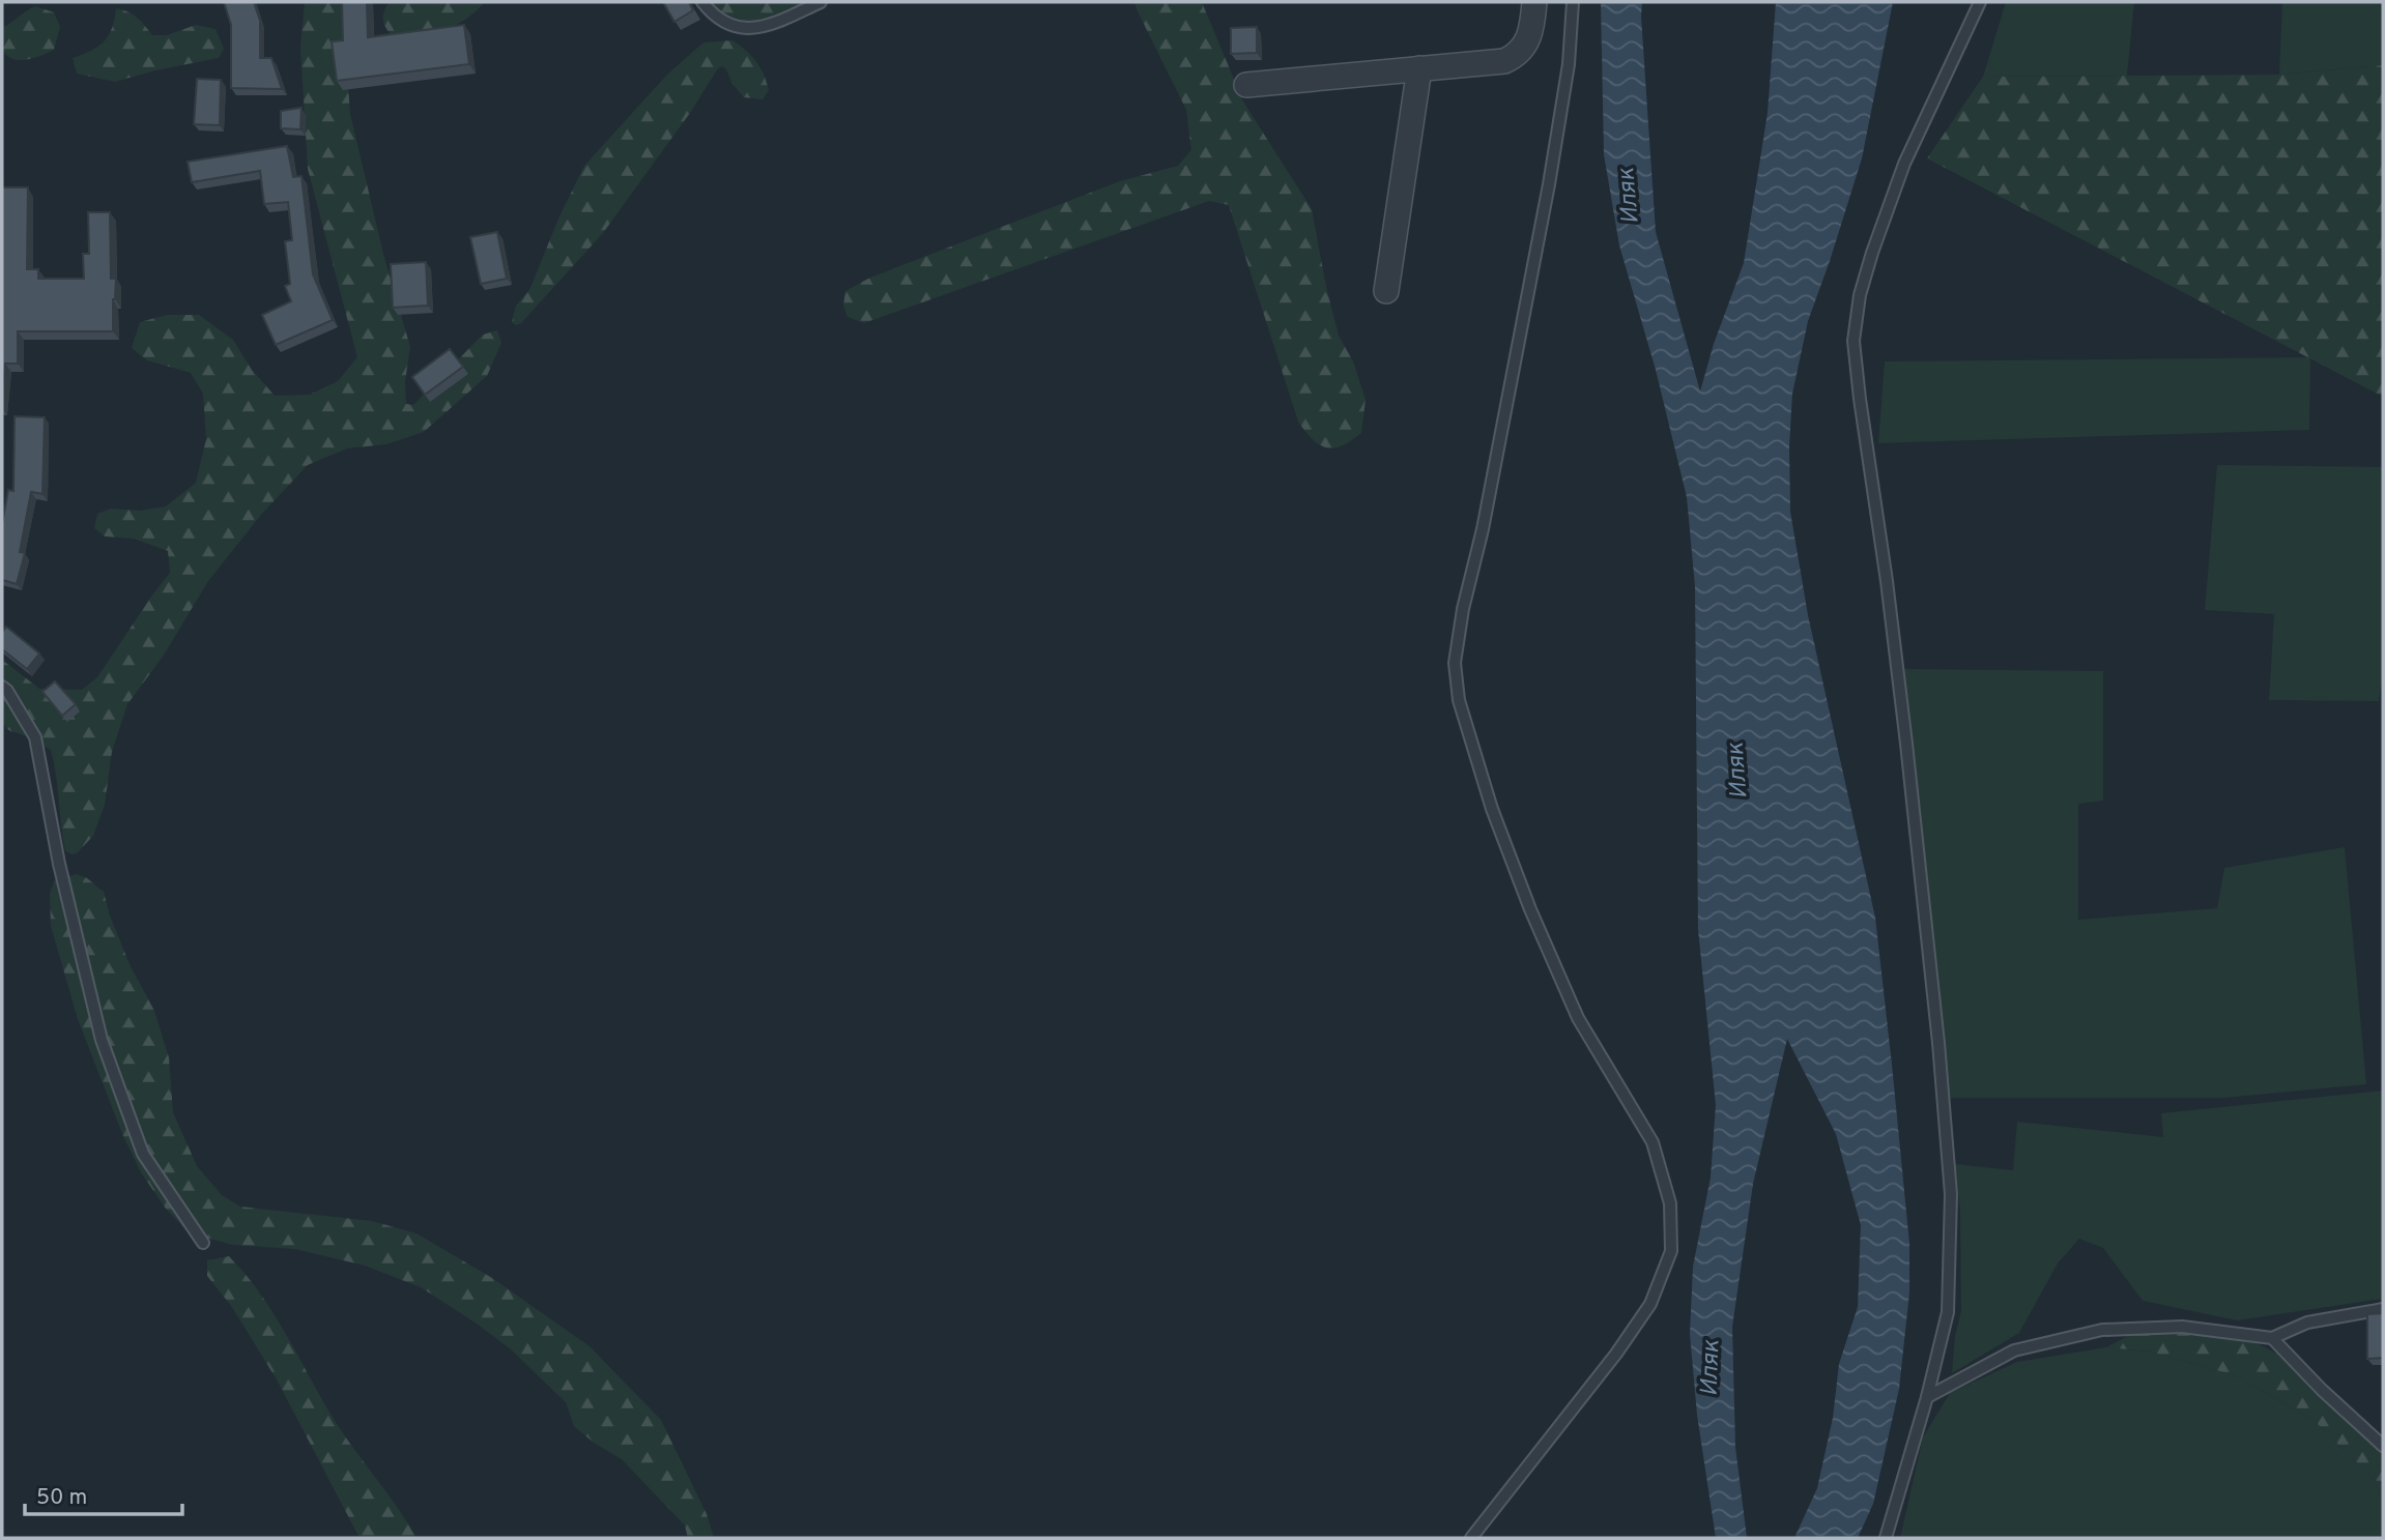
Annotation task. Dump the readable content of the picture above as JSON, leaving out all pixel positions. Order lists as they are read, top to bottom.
{
  "water": ["Иляк"],
  "scale_bar": "50 m"
}
